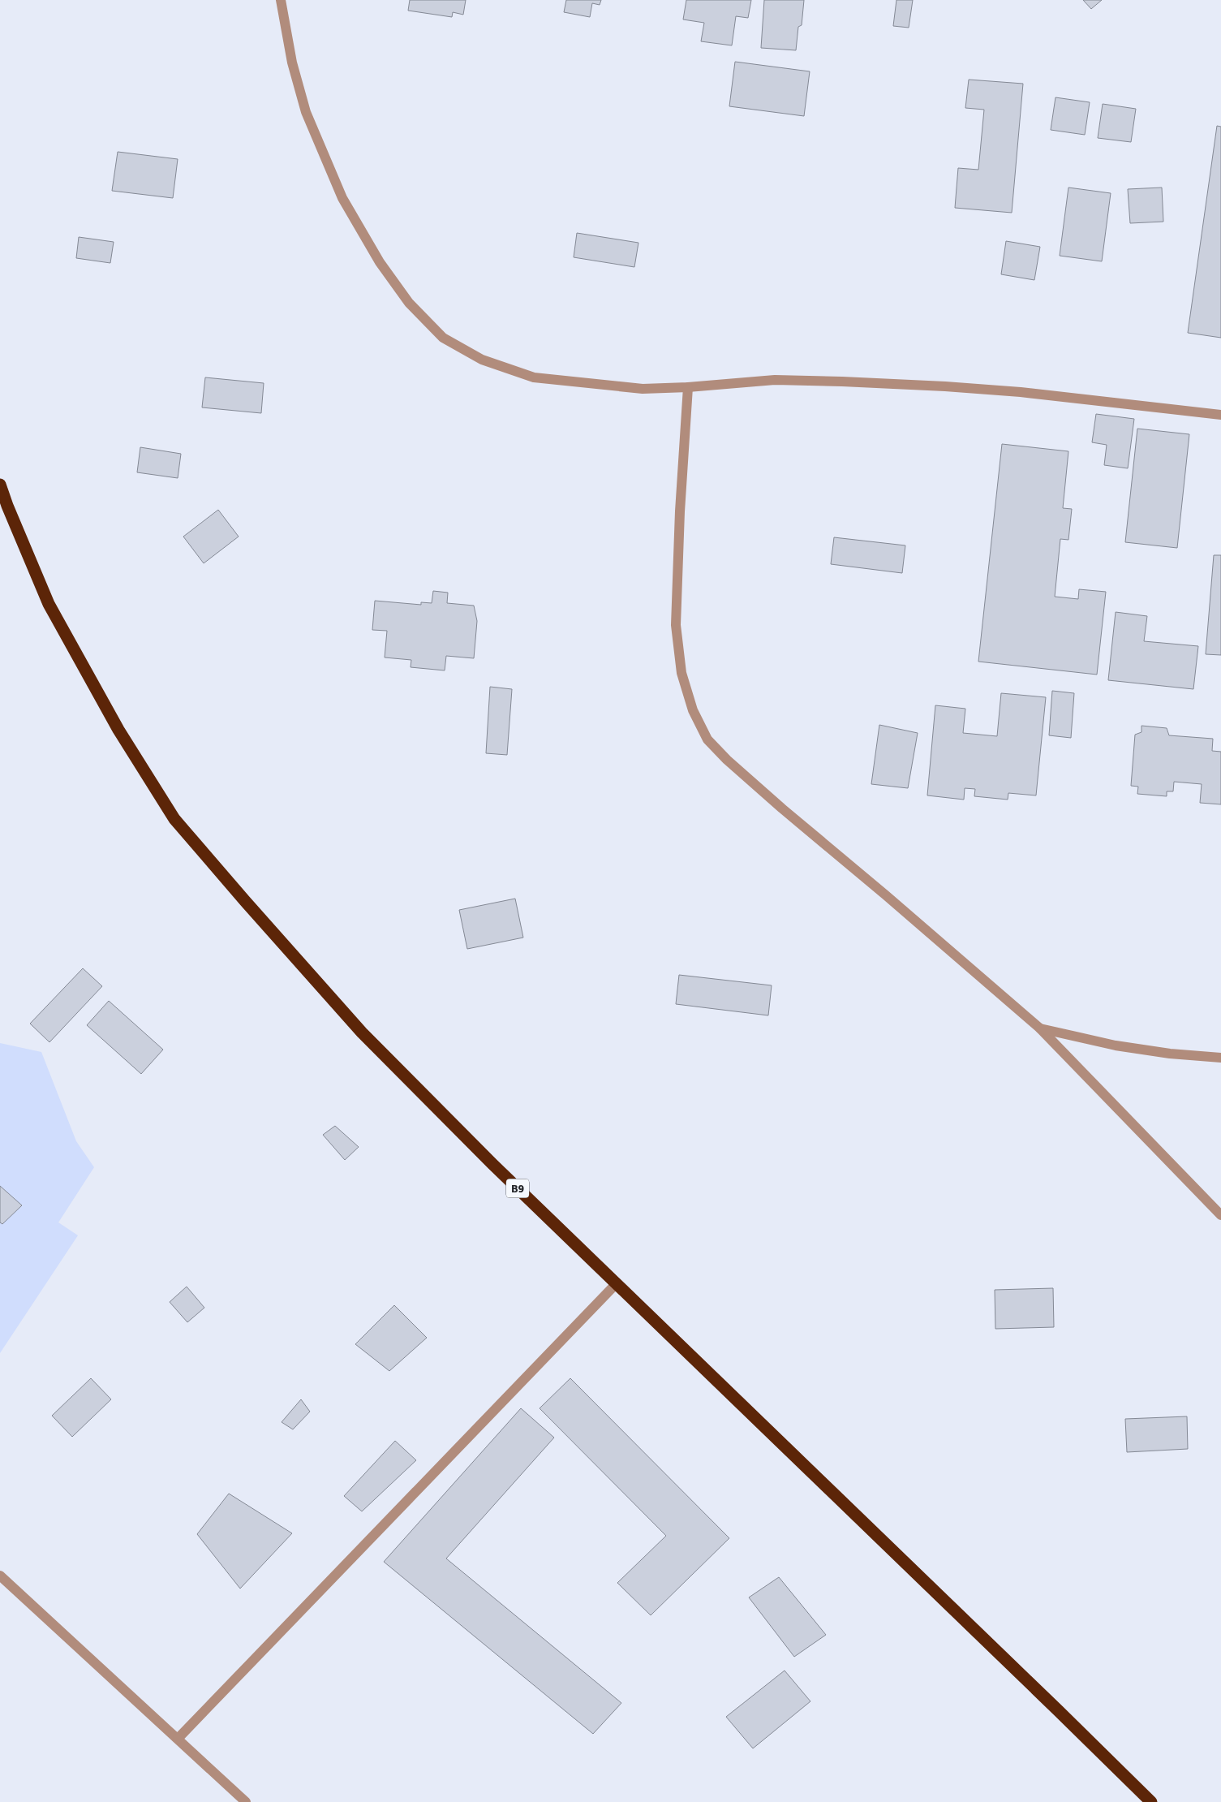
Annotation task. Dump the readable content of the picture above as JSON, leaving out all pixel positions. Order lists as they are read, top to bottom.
{
  "streets": {
    "highway": ["B9"]
  }
}
